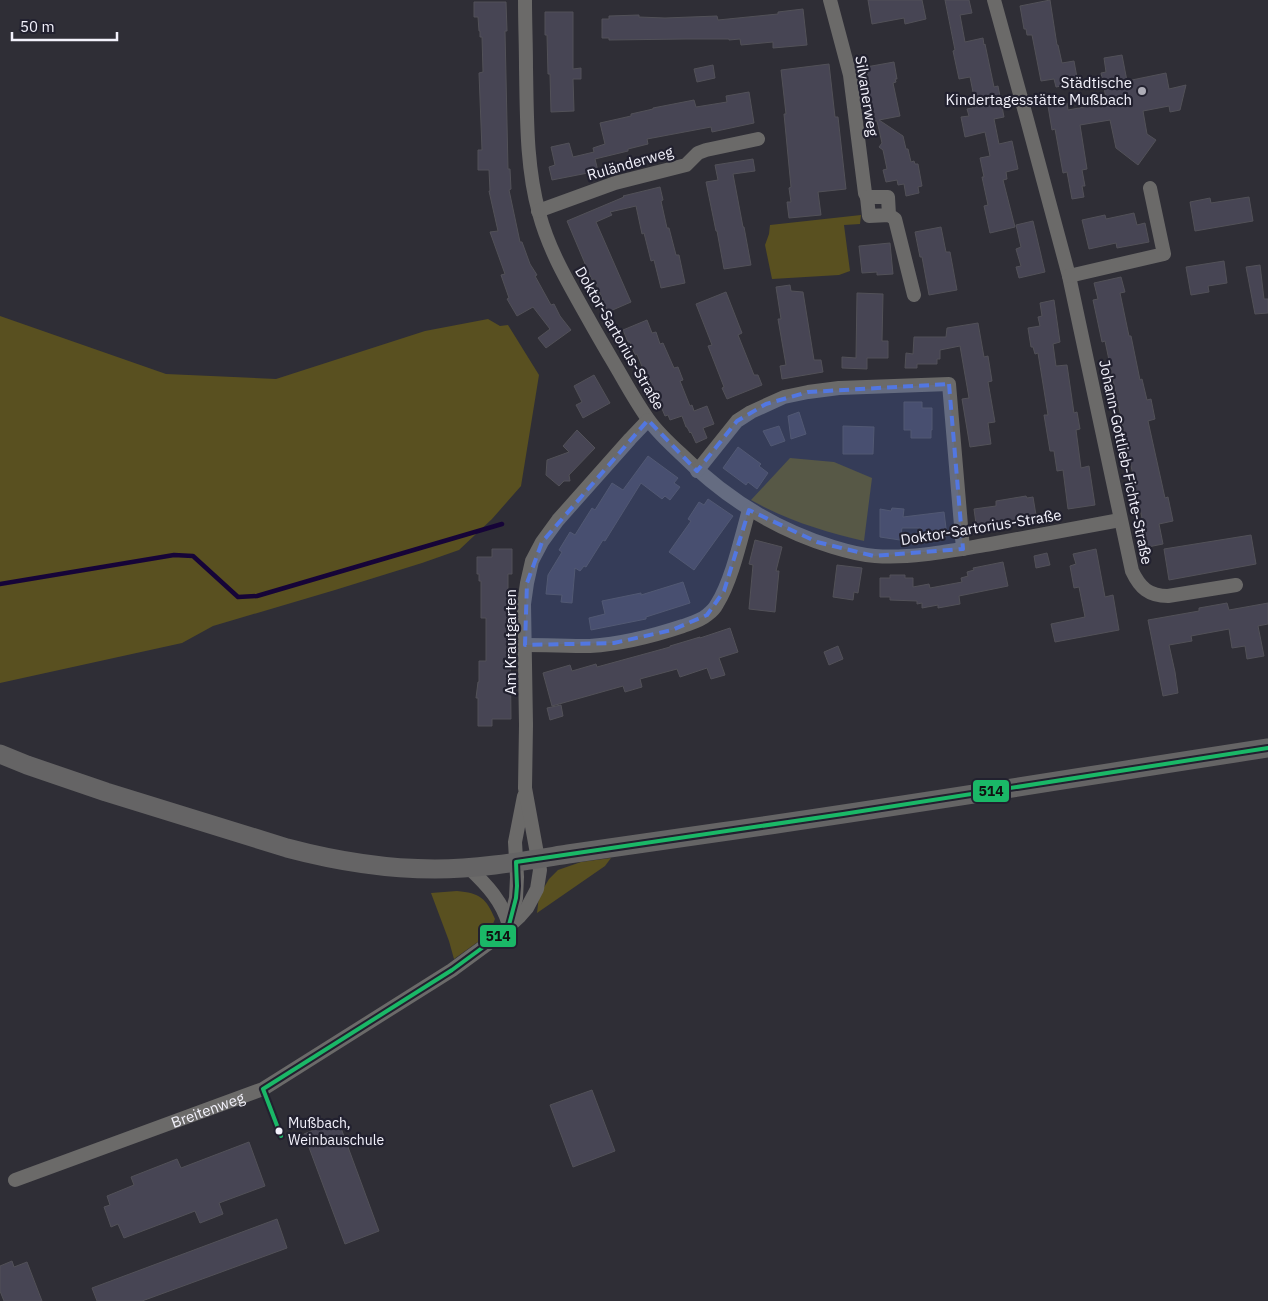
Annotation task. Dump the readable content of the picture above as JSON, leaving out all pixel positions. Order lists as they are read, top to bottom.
{
  "streets": {
    "street": [
      "Silvanerweg",
      "Ruländerweg",
      "Doktor-Sartorius-Straße",
      "Johann-Gottlieb-Fichte-Straße",
      "Am Krautgarten",
      "Breitenweg"
    ]
  },
  "crossings": [
    ["Ruländerweg", "Doktor-Sartorius-Straße"],
    ["Doktor-Sartorius-Straße", "Johann-Gottlieb-Fichte-Straße"],
    ["Doktor-Sartorius-Straße", "Am Krautgarten"],
    ["Am Krautgarten", "Breitenweg"]
  ],
  "places": ["Städtische Kindertagesstätte Mußbach", "Mußbach, Weinbauschule"],
  "lines": ["transit line 514"],
  "scale_bar": "50 m"
}
